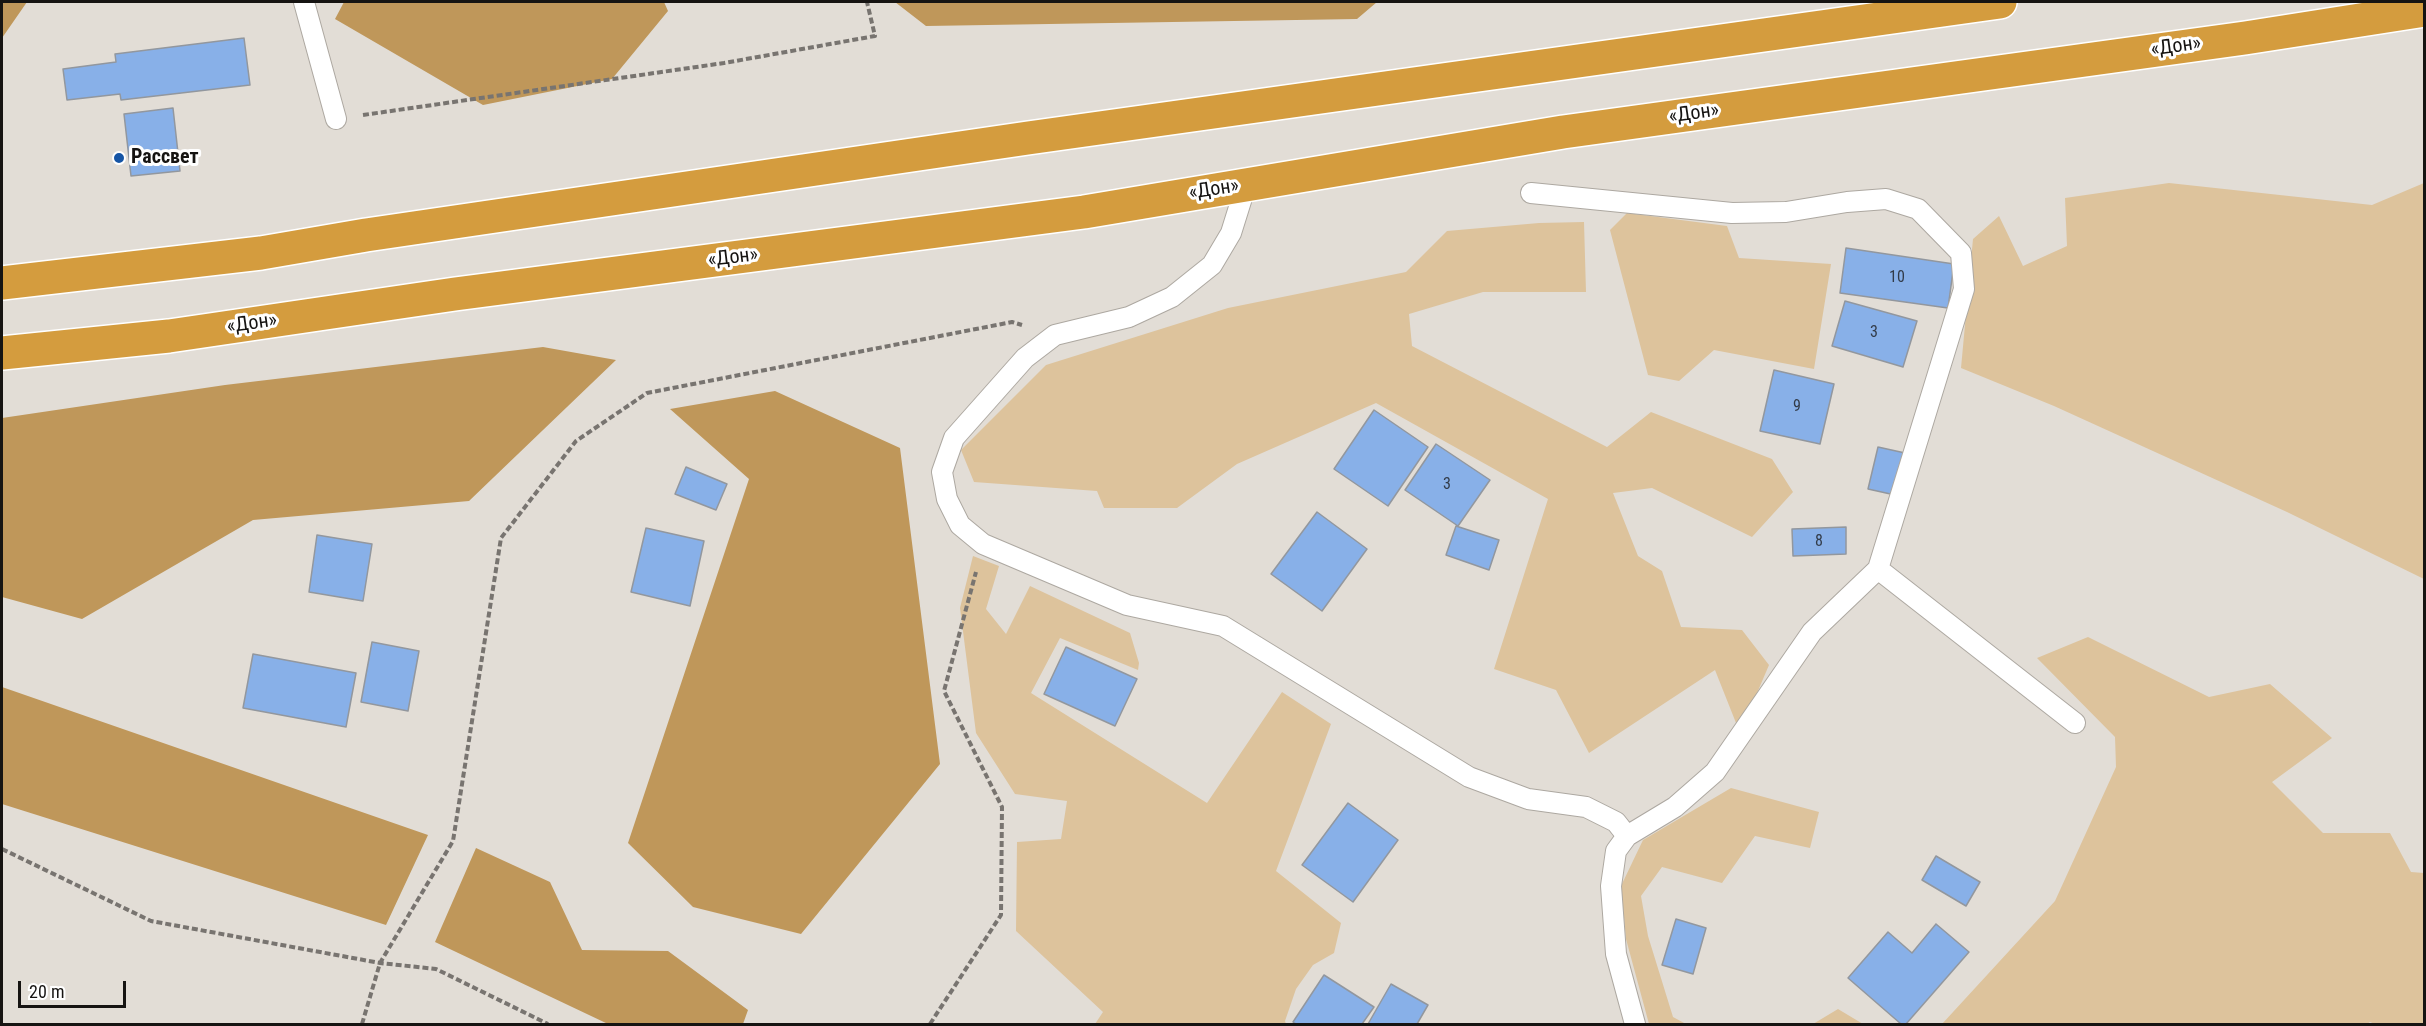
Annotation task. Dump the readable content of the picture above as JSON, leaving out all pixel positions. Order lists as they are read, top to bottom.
{
  "streets": {
    "highway": ["«Дон»"]
  },
  "places": ["Рассвет"],
  "house_numbers": [
    "10",
    "3",
    "9",
    "3",
    "8"
  ],
  "scale_bar": "20 m"
}
